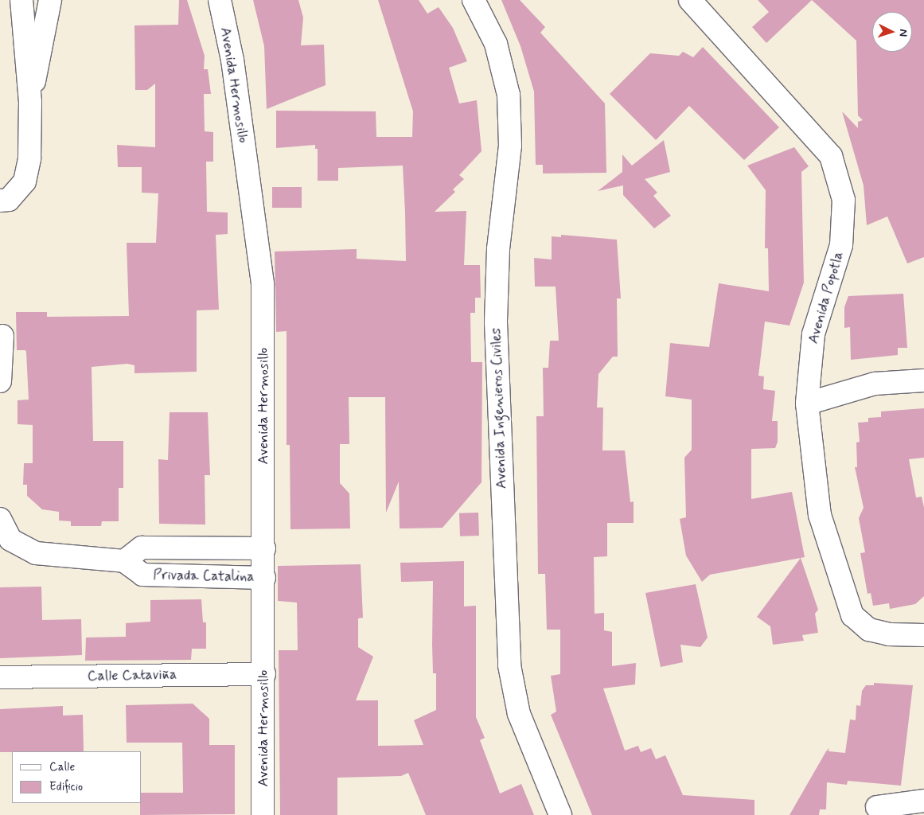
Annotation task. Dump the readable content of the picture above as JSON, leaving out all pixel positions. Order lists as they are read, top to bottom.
{
  "streets": {
    "street": [
      "Avenida Hermosillo",
      "Avenida Popotla",
      "Avenida Ingenieros Civiles",
      "Privada Catalina",
      "Calle Cataviña"
    ]
  },
  "crossings": [
    ["Avenida Hermosillo", "Privada Catalina"],
    ["Avenida Hermosillo", "Calle Cataviña"]
  ],
  "legend": ["Calle", "Edificio"],
  "north": "right"
}
